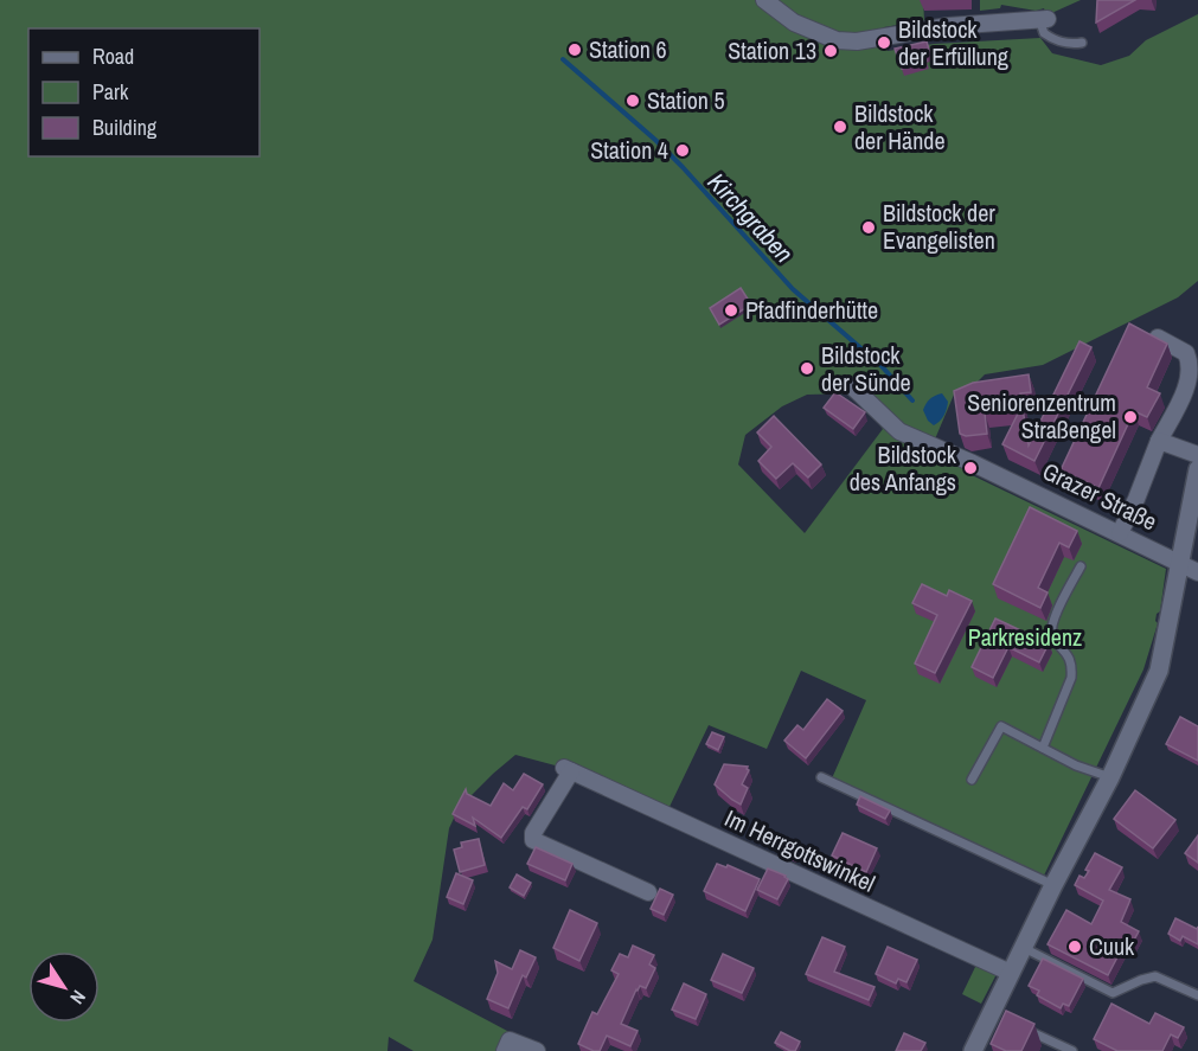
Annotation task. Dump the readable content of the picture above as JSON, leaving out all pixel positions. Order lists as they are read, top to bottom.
{
  "streets": {
    "main road": ["Grazer Straße"],
    "street": ["Im Herrgottswinkel"]
  },
  "crossings": [
    ["Grazer Straße", "Im Herrgottswinkel"]
  ],
  "water": ["Kirchgraben"],
  "parks": ["Parkresidenz"],
  "places": [
    "Bildstock der Erfüllung",
    "Station 6",
    "Station 13",
    "Station 5",
    "Bildstock der Hände",
    "Station 4",
    "Bildstock der Evangelisten",
    "Pfadfinderhütte",
    "Bildstock der Sünde",
    "Seniorenzentrum Straßengel",
    "Bildstock des Anfangs",
    "Cuuk"
  ],
  "legend": ["Road", "Park", "Building"],
  "north": "bottom right"
}
